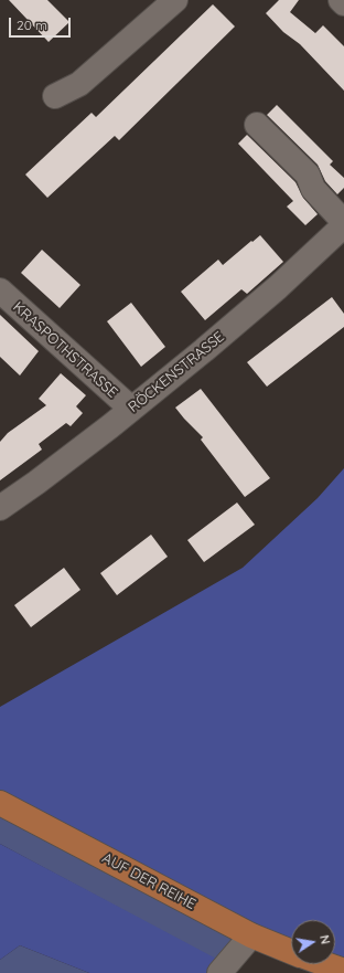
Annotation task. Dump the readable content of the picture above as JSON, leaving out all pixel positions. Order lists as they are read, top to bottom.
{
  "streets": {
    "main road": ["AUF DER REIHE"],
    "street": ["KRASPOTHSTRASSE", "RÖCKENSTRASSE"]
  },
  "crossings": [
    ["KRASPOTHSTRASSE", "RÖCKENSTRASSE"]
  ],
  "scale_bar": "20 m",
  "north": "right"
}
